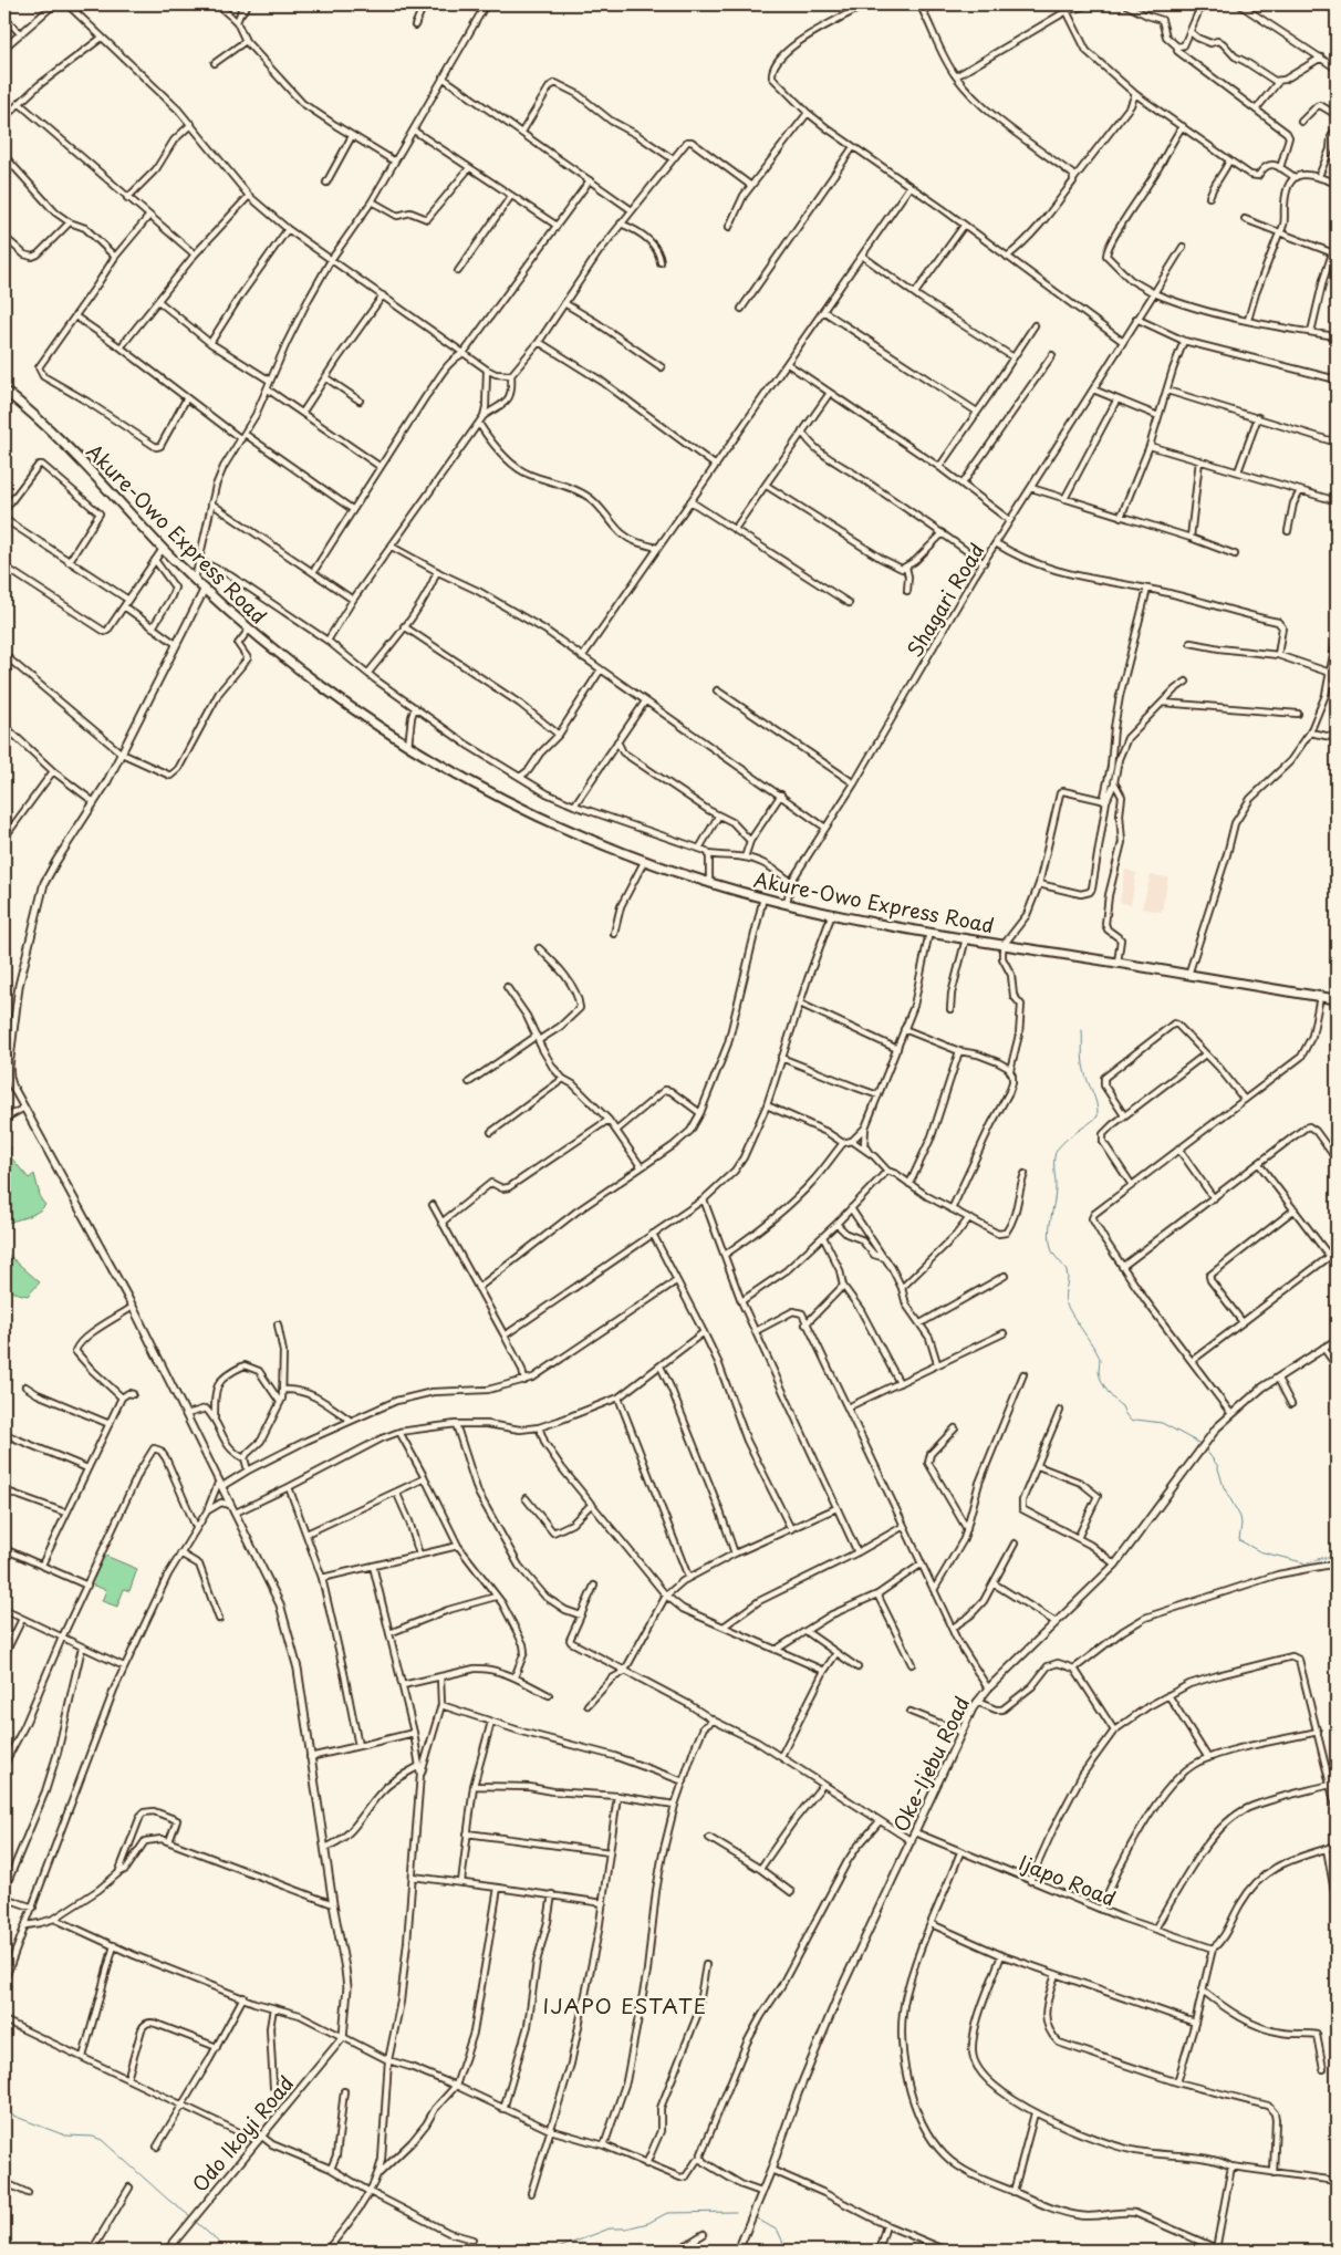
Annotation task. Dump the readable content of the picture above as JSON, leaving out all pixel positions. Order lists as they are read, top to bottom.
{
  "streets": {
    "highway": ["Akure-Owo Express Road"],
    "main road": ["Oke-Ijebu Road", "Odo Ikoyi Road"],
    "street": ["Shagari Road", "Ijapo Road"]
  },
  "crossings": [
    ["Oke-Ijebu Road", "Ijapo Road"]
  ],
  "districts": ["IJAPO ESTATE"]
}
